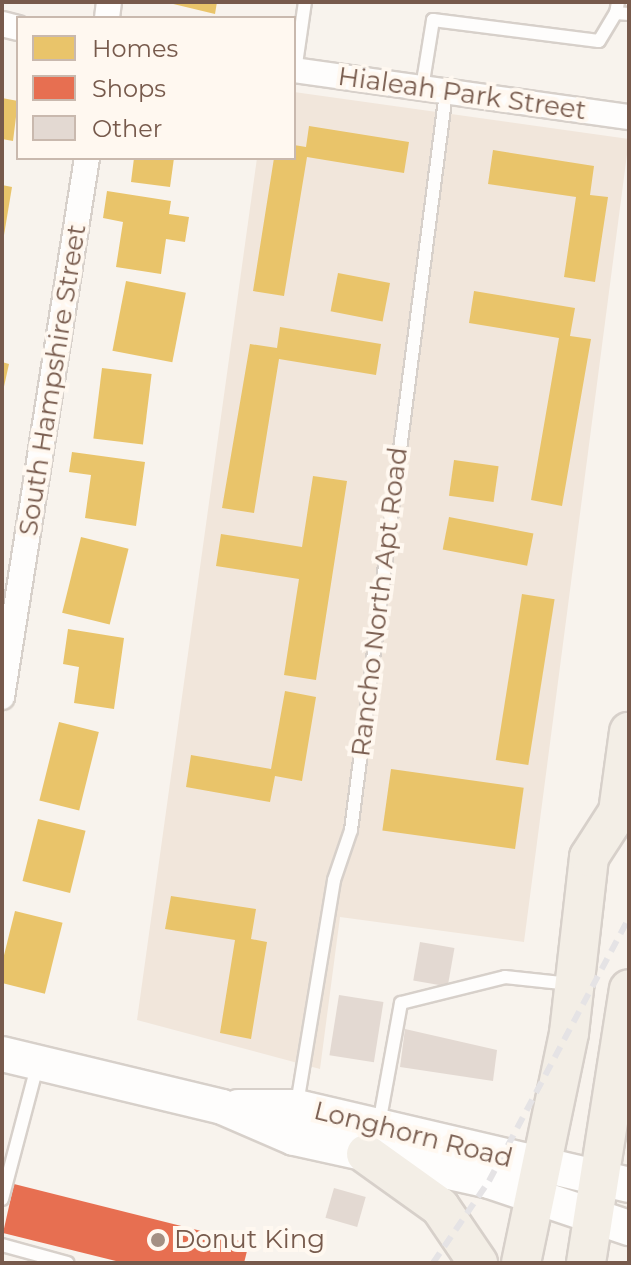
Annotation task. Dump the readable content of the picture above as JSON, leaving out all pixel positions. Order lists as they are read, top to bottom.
{
  "streets": {
    "main road": ["Longhorn Road"],
    "street": ["Hialeah Park Street", "South Hampshire Street"],
    "lane": ["Rancho North Apt Road"]
  },
  "crossings": [
    ["Hialeah Park Street", "Rancho North Apt Road"],
    ["Rancho North Apt Road", "Longhorn Road"]
  ],
  "places": ["Donut King"],
  "legend": ["Homes", "Shops", "Other"]
}
